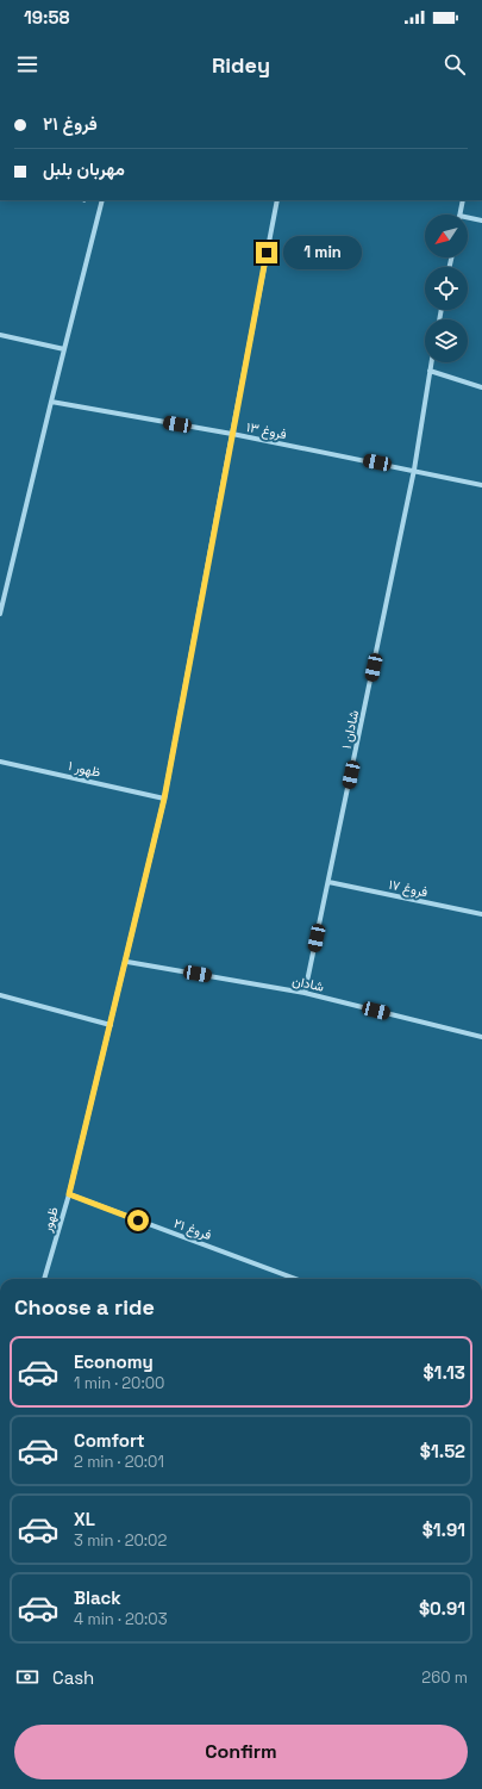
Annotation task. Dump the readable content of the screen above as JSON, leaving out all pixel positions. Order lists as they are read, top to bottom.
{
  "streets": {
    "street": [
      "فروغ ۱۳",
      "شادان ۱",
      "ظهور ۱",
      "فروغ ۱۷",
      "شادان",
      "ظهور",
      "فروغ ۲۱"
    ]
  },
  "crossings": [
    ["فروغ ۱۳", "شادان ۱"],
    ["فروغ ۱۳", "ظهور"],
    ["شادان ۱", "فروغ ۱۷"],
    ["شادان ۱", "شادان"],
    ["ظهور ۱", "ظهور"],
    ["شادان", "ظهور"],
    ["ظهور", "فروغ ۲۱"]
  ],
  "north": "bottom left",
  "page": {
    "status": "19:58",
    "header": "Ridey",
    "banner": ["فروغ ۲۱", "مهربان بلبل"],
    "bubble": "1 min",
    "heading": "Choose a ride",
    "list": [
      {
        "name": "Economy",
        "note": "1 min · 20:00",
        "value": "$1.13"
      },
      {
        "name": "Comfort",
        "note": "2 min · 20:01",
        "value": "$1.52"
      },
      {
        "name": "XL",
        "note": "3 min · 20:02",
        "value": "$1.91"
      },
      {
        "name": "Black",
        "note": "4 min · 20:03",
        "value": "$0.91"
      }
    ],
    "pay": ["Cash", "260 m"],
    "buttons": "Confirm"
  }
}
